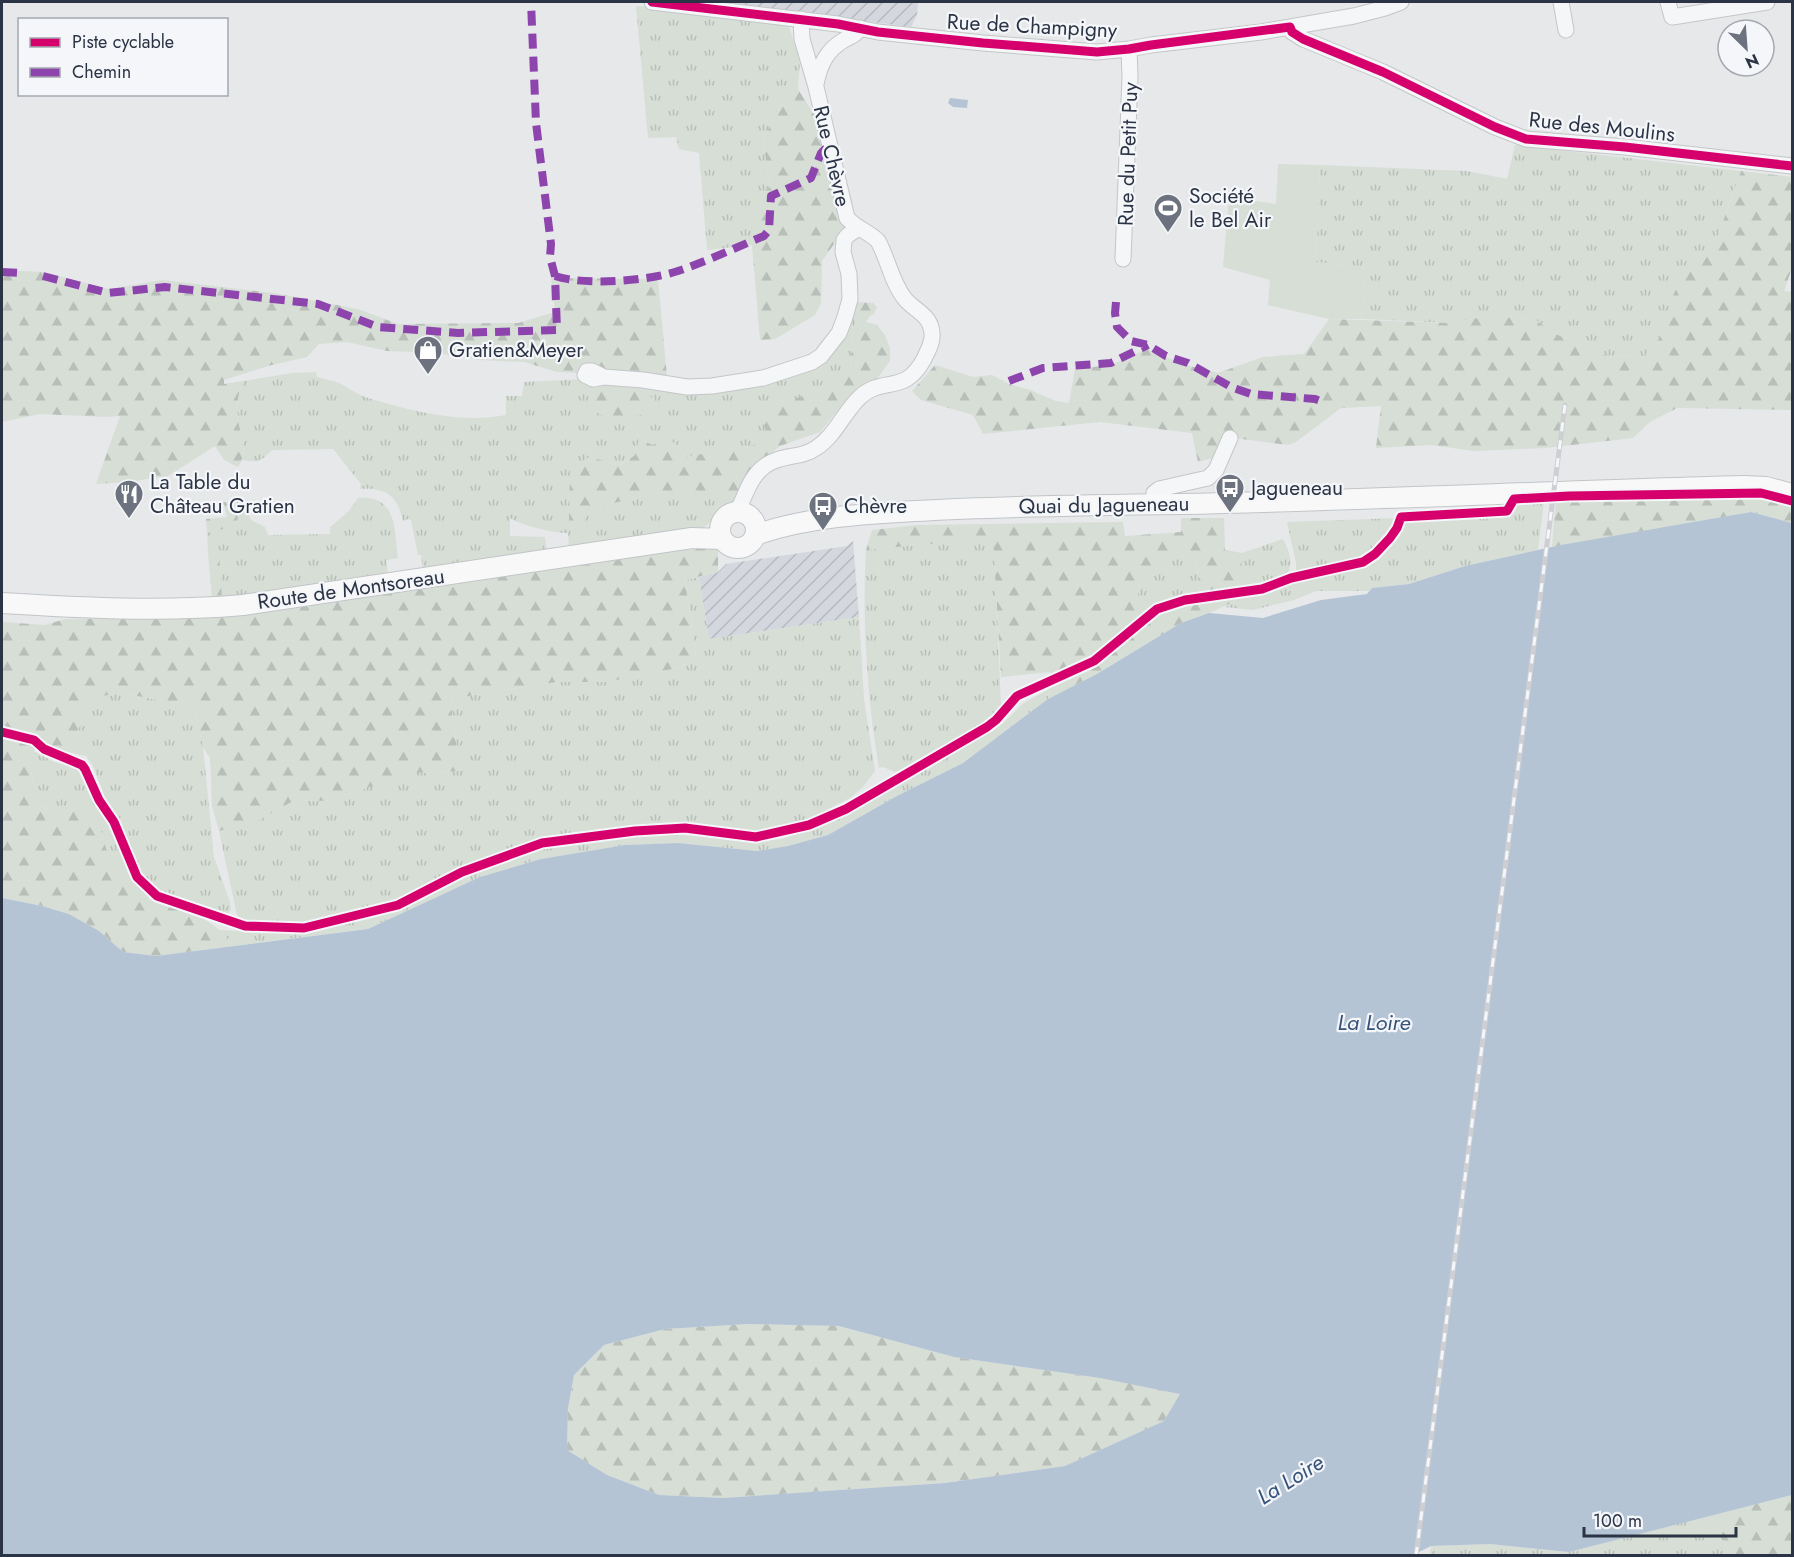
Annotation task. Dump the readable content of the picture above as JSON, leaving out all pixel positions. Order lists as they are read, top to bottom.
{
  "streets": {
    "main road": ["Quai du Jagueneau", "Route de Montsoreau"],
    "street": [
      "Rue de Champigny",
      "Rue des Moulins",
      "Rue du Petit Puy",
      "Rue Chèvre"
    ]
  },
  "crossings": [
    ["Rue de Champigny", "Rue des Moulins"],
    ["Rue de Champigny", "Rue du Petit Puy"],
    ["Rue de Champigny", "Rue Chèvre"],
    ["Rue Chèvre", "Quai du Jagueneau"],
    ["Rue Chèvre", "Route de Montsoreau"],
    ["Quai du Jagueneau", "Route de Montsoreau"]
  ],
  "water": ["La Loire"],
  "places": {
    "sports": ["Société le Bel Air"],
    "shop": ["Gratien&Meyer"],
    "bus stop": ["Jagueneau", "Chèvre"],
    "restaurant": ["La Table du Château Gratien"]
  },
  "legend": ["Piste cyclable", "Chemin"],
  "scale_bar": "100 m",
  "north": "bottom right"
}
